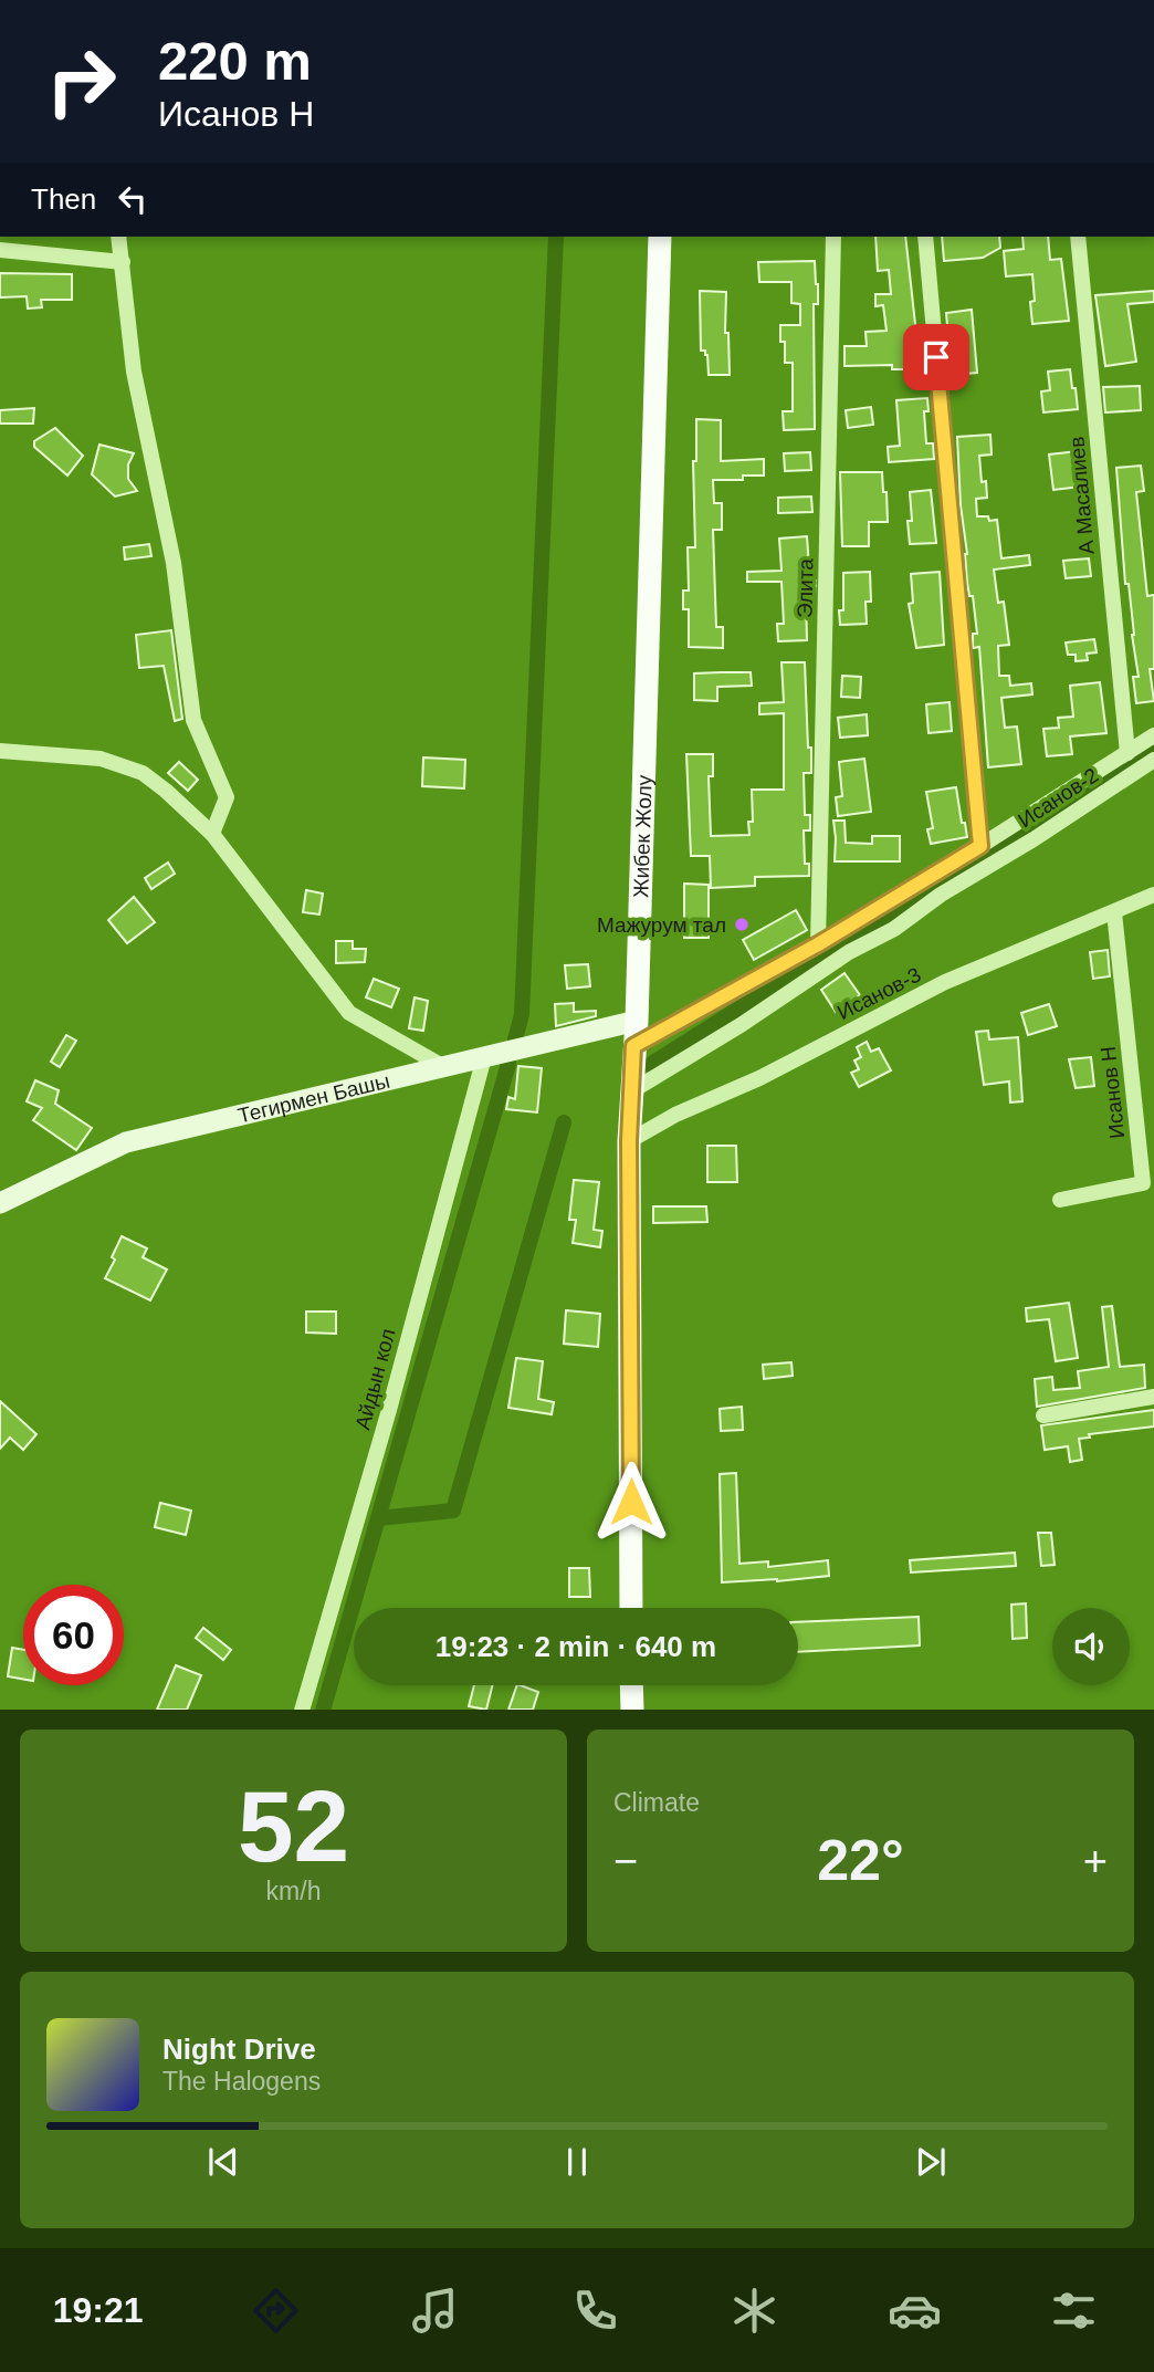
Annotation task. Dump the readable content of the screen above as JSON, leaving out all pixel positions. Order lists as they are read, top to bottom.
{
  "streets": {
    "main road": ["Жибек Жолу"],
    "street": [
      "А Масалиев",
      "Элита",
      "Исанов-2",
      "Исанов-3",
      "Исанов Н",
      "Тегирмен Башы",
      "Айдын кол"
    ]
  },
  "crossings": [
    ["Исанов-2", "Жибек Жолу"],
    ["Жибек Жолу", "Исанов-3"],
    ["Жибек Жолу", "Тегирмен Башы"],
    ["Исанов-3", "Исанов Н"],
    ["Тегирмен Башы", "Айдын кол"]
  ],
  "places": ["Мажурум тал"],
  "page": {
    "turn": ["220 m", "Исанов Н"],
    "then": "Then",
    "limit": "60",
    "trip": "19:23 · 2 min · 640 m",
    "tile": [
      ["52", "km/h"],
      "Climate"
    ],
    "heat": ["−", "22°", "+"],
    "song": ["Night Drive", "The Halogens"],
    "tabs": "19:21"
  }
}
